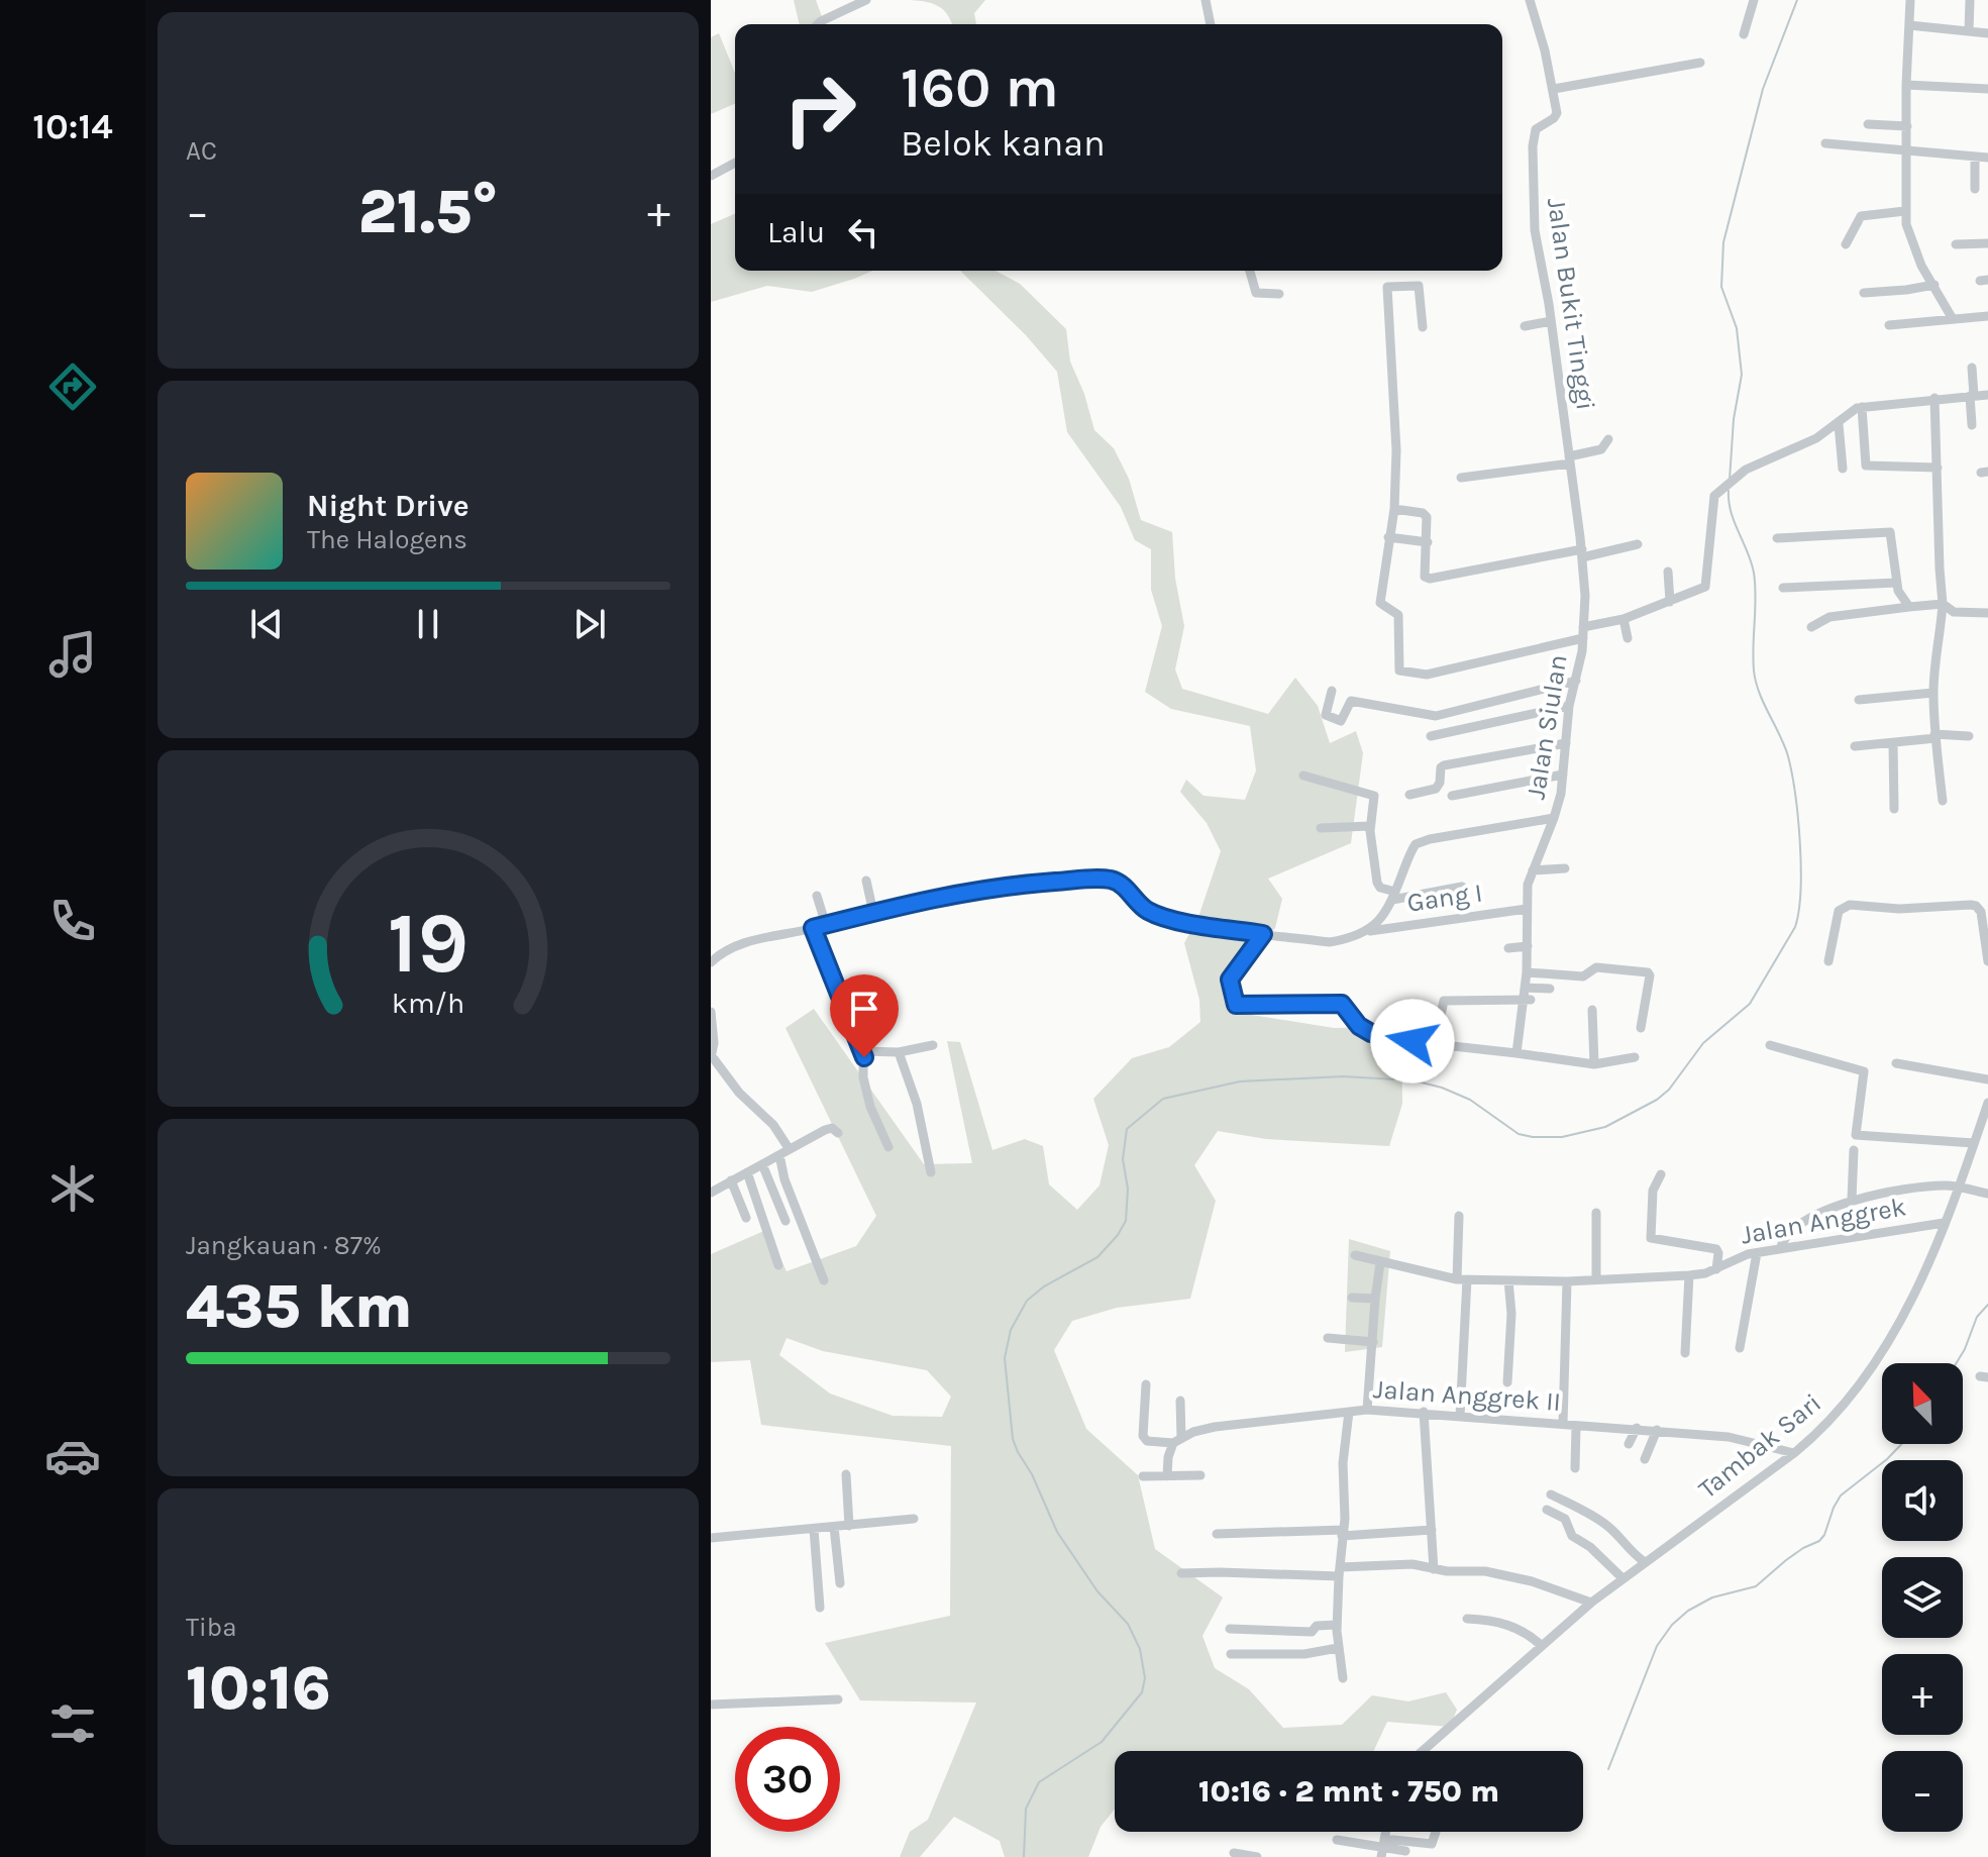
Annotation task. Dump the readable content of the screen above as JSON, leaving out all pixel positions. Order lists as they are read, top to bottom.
{
  "streets": {
    "street": [
      "Jalan Bukit Tinggi",
      "Jalan Siulan",
      "Gang I",
      "Jalan Anggrek",
      "Jalan Anggrek II",
      "Tambak Sari"
    ]
  },
  "crossings": [
    ["Jalan Bukit Tinggi", "Jalan Siulan"],
    ["Jalan Siulan", "Gang I"],
    ["Jalan Anggrek", "Tambak Sari"],
    ["Jalan Anggrek II", "Tambak Sari"]
  ],
  "north": "top left",
  "page": {
    "tabs": "10:14",
    "tile": [
      "AC",
      ["Jangkauan · 87%", "435 km"],
      ["Tiba", "10:16"]
    ],
    "turn": ["160 m", "Belok kanan"],
    "heat": ["−", "21.5°", "+"],
    "then": "Lalu",
    "song": ["Night Drive", "The Halogens"],
    "map_buttons": ["+", "−"],
    "limit": "30",
    "trip": "10:16 · 2 mnt · 750 m",
    "gauge": ["19", "km/h"]
  }
}
